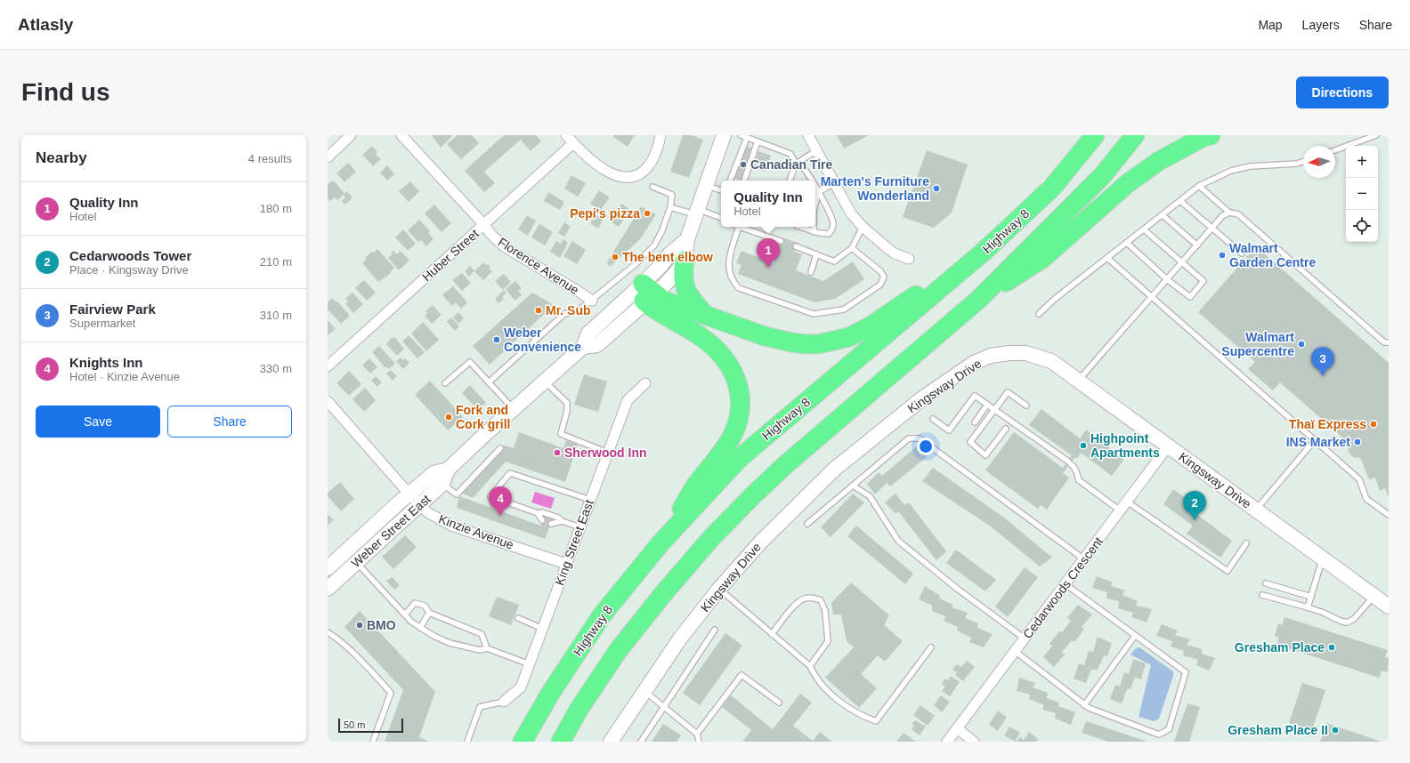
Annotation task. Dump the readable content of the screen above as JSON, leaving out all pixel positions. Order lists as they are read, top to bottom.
{
  "streets": {
    "highway": ["Highway 8"],
    "street": [
      "Huber Street",
      "Florence Avenue",
      "Kingsway Drive",
      "Weber Street East",
      "Kinzie Avenue",
      "King Street East",
      "Cedarwoods Crescent"
    ]
  },
  "crossings": [
    ["Huber Street", "Florence Avenue"],
    ["Kingsway Drive", "Cedarwoods Crescent"],
    ["Weber Street East", "Kinzie Avenue"],
    ["Kinzie Avenue", "King Street East"]
  ],
  "places": [
    "Canadian Tire",
    "Marten's Furniture Wonderland",
    "Pepi's pizza",
    "Walmart Garden Centre",
    "The bent elbow",
    "Mr. Sub",
    "Weber Convenience",
    "Walmart Supercentre",
    "Fork and Cork grill",
    "Thaï Express",
    "INS Market",
    "Highpoint Apartments",
    "Sherwood Inn",
    "BMO",
    "Gresham Place",
    "Gresham Place II"
  ],
  "scale_bar": "50 m",
  "north": "left",
  "page": {
    "header": "Atlasly",
    "nav": ["Map", "Layers", "Share"],
    "buttons": [
      "Directions",
      ["Save", "Share"]
    ],
    "title": "Find us",
    "heading": ["Nearby", "4 results"],
    "map_buttons": ["+", "−"],
    "popup": ["Quality Inn", "Hotel"],
    "list": [
      {
        "mark": "1",
        "name": "Quality Inn",
        "note": "Hotel",
        "value": "180 m"
      },
      {
        "mark": "2",
        "name": "Cedarwoods Tower",
        "note": "Place · Kingsway Drive",
        "value": "210 m"
      },
      {
        "mark": "3",
        "name": "Fairview Park",
        "note": "Supermarket",
        "value": "310 m"
      },
      {
        "mark": "4",
        "name": "Knights Inn",
        "note": "Hotel · Kinzie Avenue",
        "value": "330 m"
      }
    ],
    "pins": [
      "1",
      "3",
      "4",
      "2"
    ],
    "scale": "50 m"
  }
}
